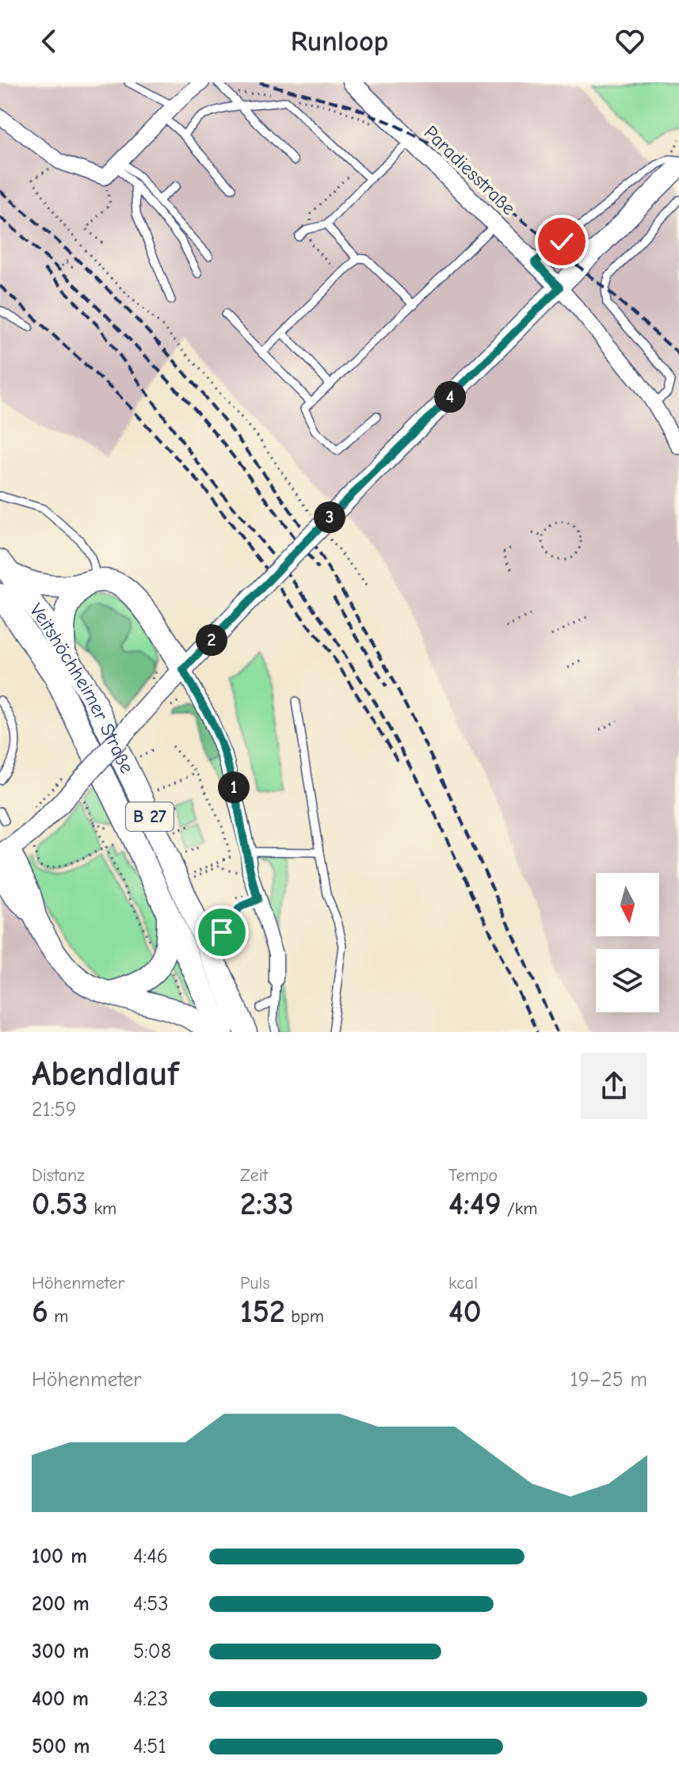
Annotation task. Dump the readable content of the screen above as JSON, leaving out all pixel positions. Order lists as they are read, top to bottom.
{
  "streets": {
    "highway": ["Veitshöchheimer Straße", "B 27"],
    "street": ["Paradiesstraße"]
  },
  "north": "bottom",
  "page": {
    "header": "Runloop",
    "pins": [
      "4",
      "3",
      "2",
      "1"
    ],
    "heading": ["Abendlauf", "21:59"],
    "stats": [
      ["Distanz", "0.53 km"],
      ["Zeit", "2:33"],
      ["Tempo", "4:49 /km"],
      ["Höhenmeter", "6 m"],
      ["Puls", "152 bpm"],
      ["kcal", "40"]
    ],
    "chart": ["Höhenmeter", "19–25 m"],
    "list": [
      {
        "name": "100 m",
        "note": "4:46"
      },
      {
        "name": "200 m",
        "note": "4:53"
      },
      {
        "name": "300 m",
        "note": "5:08"
      },
      {
        "name": "400 m",
        "note": "4:23"
      },
      {
        "name": "500 m",
        "note": "4:51"
      }
    ]
  }
}
